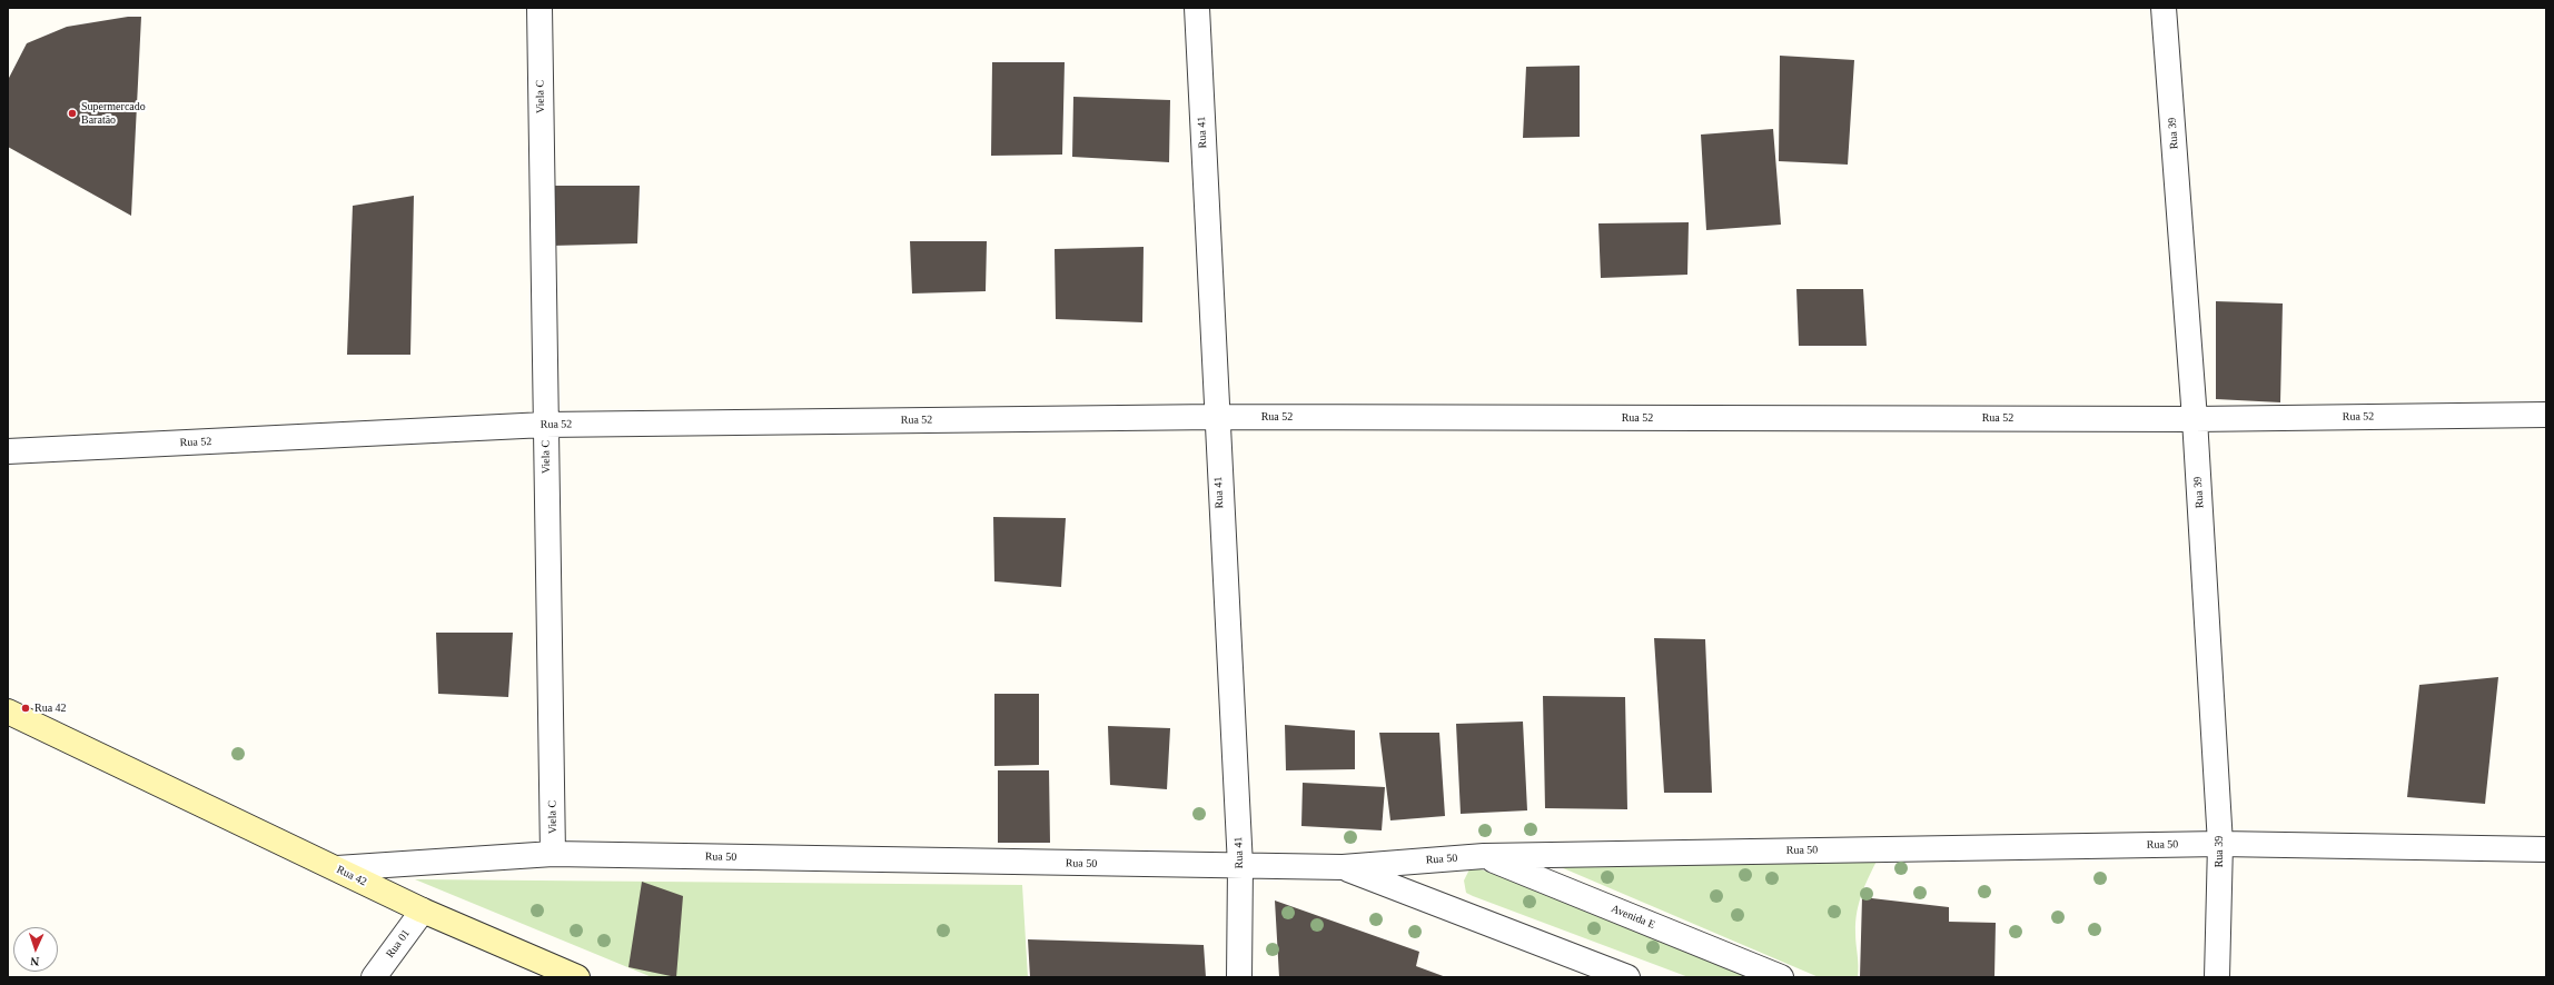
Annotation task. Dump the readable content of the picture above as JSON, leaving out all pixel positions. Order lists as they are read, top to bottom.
{
  "streets": {
    "street": [
      "Viela C",
      "Rua 41",
      "Rua 39",
      "Rua 52",
      "Rua 50",
      "Rua 42",
      "Avenida E",
      "Rua 01"
    ]
  },
  "crossings": [
    ["Viela C", "Rua 52"],
    ["Viela C", "Rua 50"],
    ["Rua 41", "Rua 52"],
    ["Rua 41", "Rua 50"],
    ["Rua 39", "Rua 52"],
    ["Rua 39", "Rua 50"],
    ["Rua 50", "Rua 42"],
    ["Rua 50", "Avenida E"],
    ["Rua 42", "Rua 01"]
  ],
  "places": ["Supermercado Baratão", "Rua 42"],
  "north": "bottom"
}
